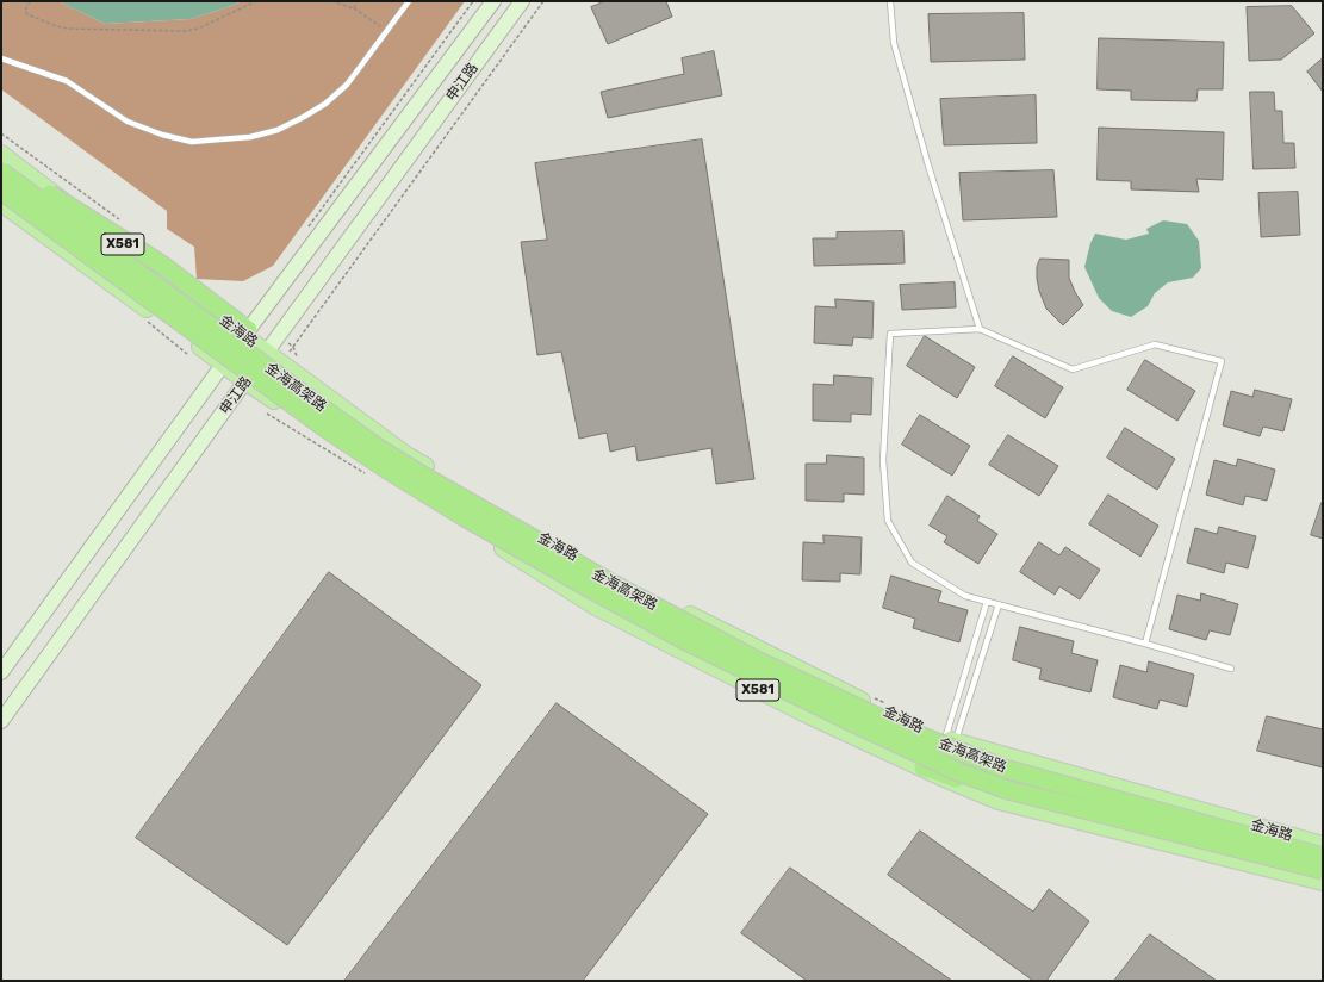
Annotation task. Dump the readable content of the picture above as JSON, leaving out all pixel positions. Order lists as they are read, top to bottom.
{
  "streets": {
    "highway": ["金海高架路"],
    "main road": ["申江路", "X581", "金海路"]
  },
  "crossings": [
    ["申江路", "金海路"]
  ]
}
